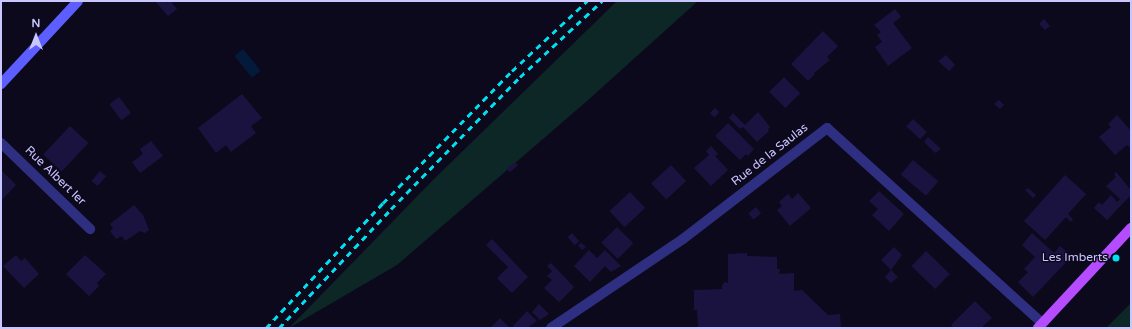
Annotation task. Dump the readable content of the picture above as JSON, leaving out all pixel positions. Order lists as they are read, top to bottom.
{
  "streets": {
    "street": ["Rue de la Saulas", "Rue Albert Ier"]
  },
  "places": ["Les Imberts"],
  "north": "top"
}
